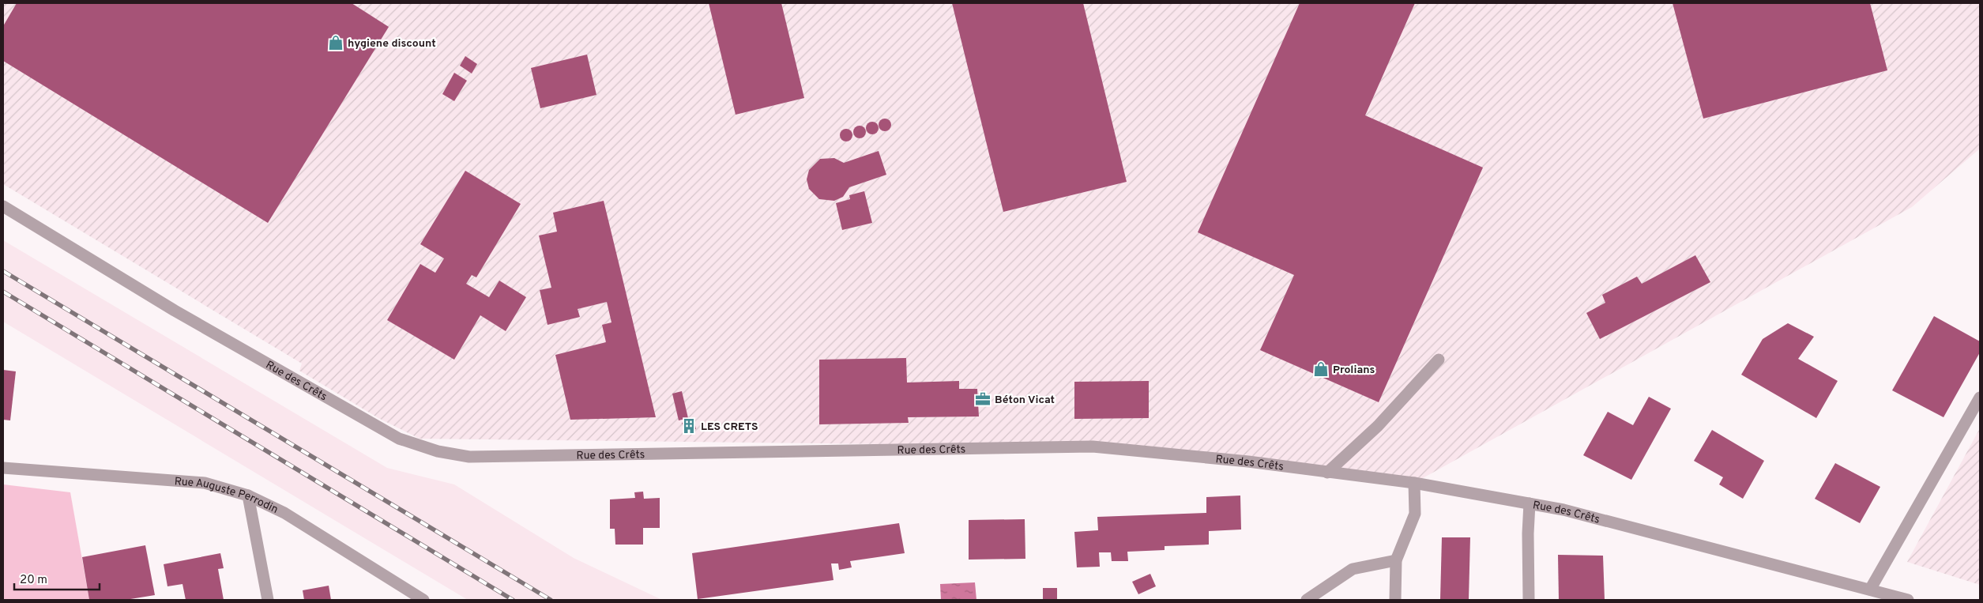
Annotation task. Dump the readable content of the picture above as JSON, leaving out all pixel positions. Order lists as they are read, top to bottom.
{
  "streets": {
    "street": ["Rue des Crêts", "Rue Auguste Perrodin"]
  },
  "places": {
    "shop": ["hygiene discount", "Prolians"],
    "office": ["Béton Vicat"],
    "building": ["LES CRETS"]
  },
  "scale_bar": "20 m"
}
